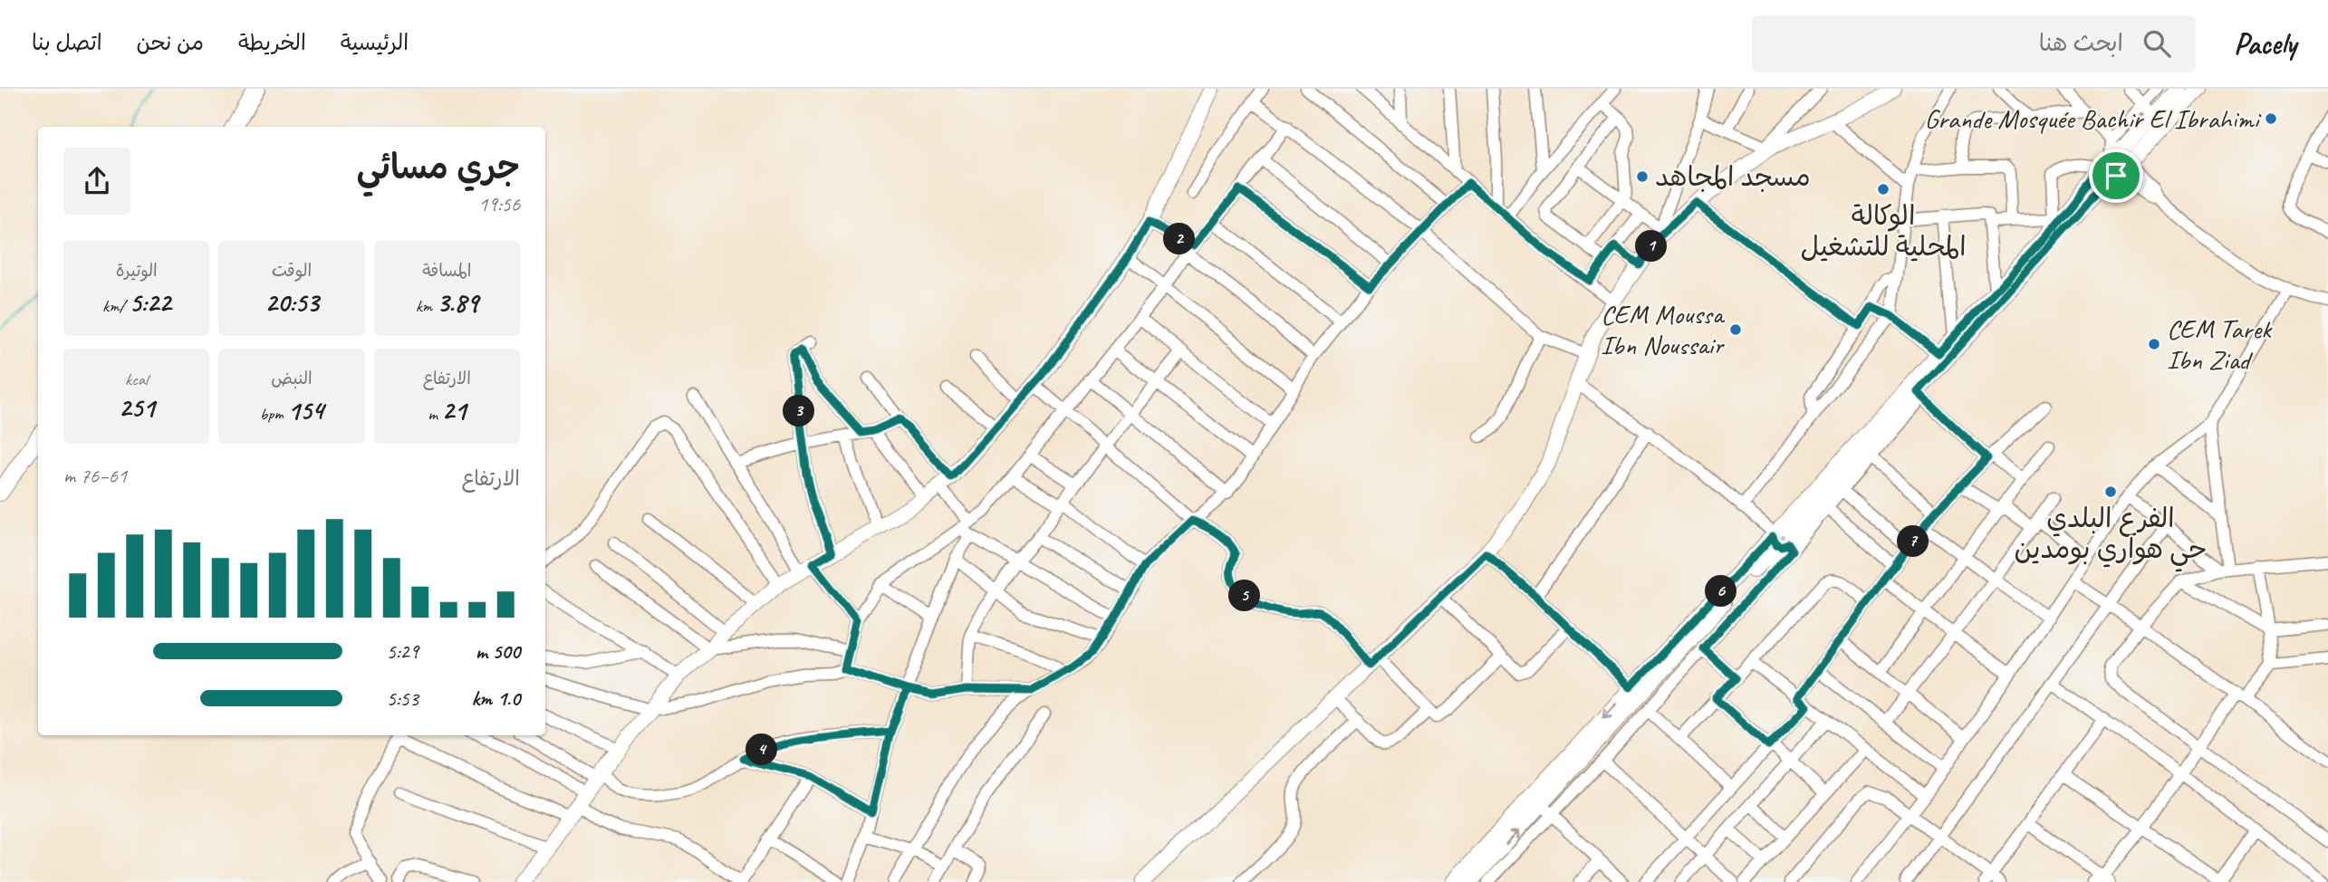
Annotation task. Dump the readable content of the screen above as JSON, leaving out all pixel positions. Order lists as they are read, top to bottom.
{
  "places": [
    "Grande Mosquée Bachir El Ibrahimi",
    "مسجد المجاهد",
    "الوكالة المحلية للتشغيل",
    "CEM Moussa Ibn Noussair",
    "CEM Tarek Ibn Ziad",
    "الفرع البلدي حي هواري بومدين"
  ],
  "page": {
    "header": "Pacely",
    "search": "ابحث هنا",
    "nav": [
      "الرئيسية",
      "الخريطة",
      "من نحن",
      "اتصل بنا"
    ],
    "heading": ["جري مسائي", "19:56"],
    "pins": [
      "2",
      "1",
      "3",
      "7",
      "6",
      "5",
      "4"
    ],
    "stats": [
      ["المسافة", "3.89 km"],
      ["الوقت", "20:53"],
      ["الوتيرة", "5:22 /km"],
      ["الارتفاع", "21 m"],
      ["النبض", "154 bpm"],
      ["kcal", "251"]
    ],
    "chart": ["الارتفاع", "61–76 m"],
    "list": [
      {
        "name": "500 m",
        "note": "5:29"
      },
      {
        "name": "1.0 km",
        "note": "5:53"
      }
    ]
  }
}
